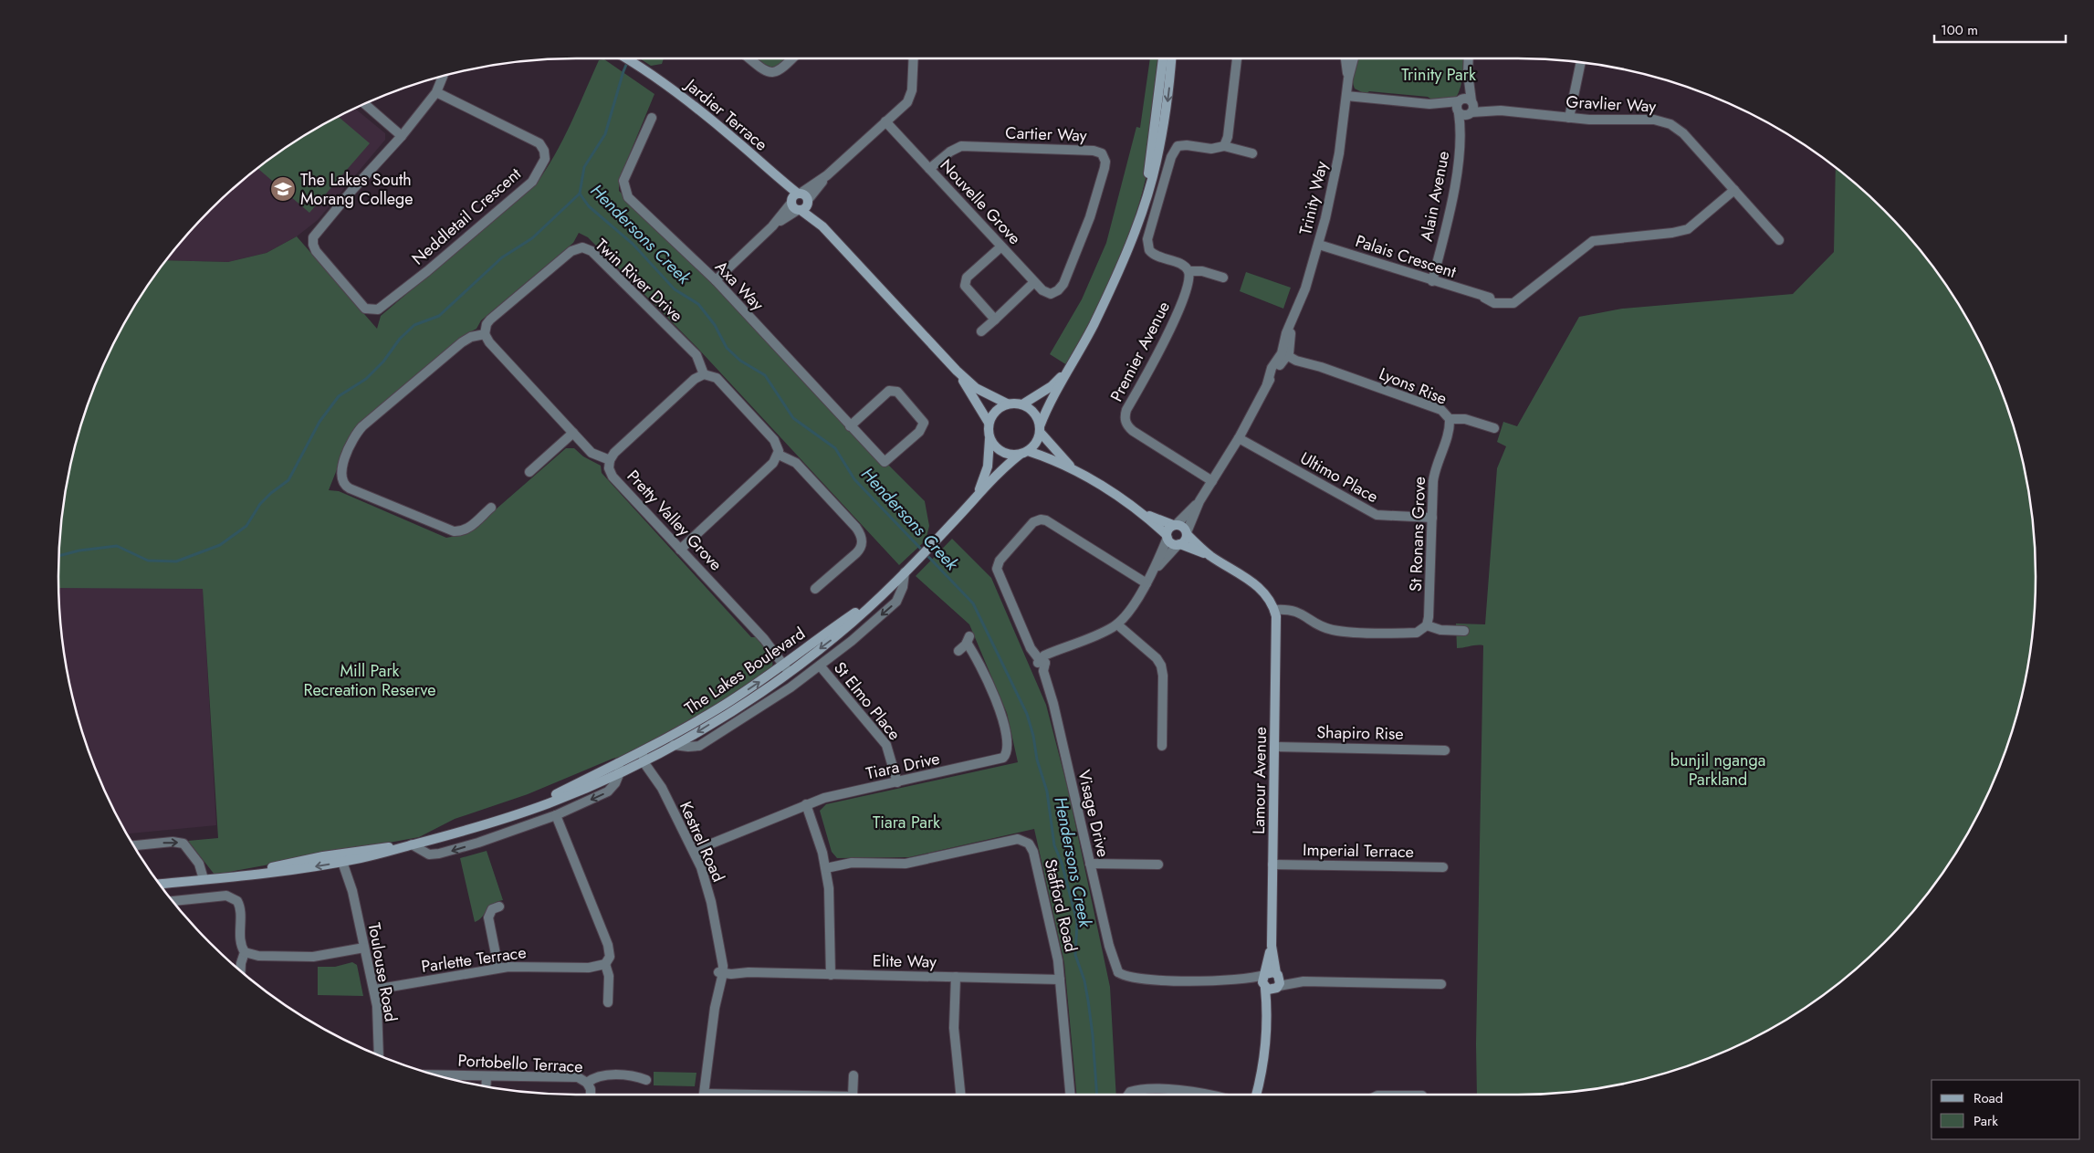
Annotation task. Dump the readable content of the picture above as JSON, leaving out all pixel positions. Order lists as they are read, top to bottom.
{
  "streets": {
    "street": [
      "Gravlier Way",
      "Jardier Terrace",
      "Cartier Way",
      "Alain Avenue",
      "Trinity Way",
      "Nouvelle Grove",
      "Neddletail Crescent",
      "Palais Crescent",
      "Twin River Drive",
      "Axa Way",
      "Premier Avenue",
      "Lyons Rise",
      "Ultimo Place",
      "Pretty Valley Grove",
      "St Ronans Grove",
      "The Lakes Boulevard",
      "St Elmo Place",
      "Shapiro Rise",
      "Tiara Drive",
      "Lamour Avenue",
      "Visage Drive",
      "Kestrel Road",
      "Imperial Terrace",
      "Stafford Road",
      "Parlette Terrace",
      "Elite Way",
      "Toulouse Road",
      "Portobello Terrace"
    ]
  },
  "crossings": [
    ["Gravlier Way", "Alain Avenue"],
    ["Gravlier Way", "Palais Crescent"],
    ["Jardier Terrace", "The Lakes Boulevard"],
    ["Cartier Way", "Nouvelle Grove"],
    ["Alain Avenue", "Palais Crescent"],
    ["Trinity Way", "Palais Crescent"],
    ["Trinity Way", "Premier Avenue"],
    ["Trinity Way", "Lyons Rise"],
    ["Trinity Way", "Ultimo Place"],
    ["Twin River Drive", "Pretty Valley Grove"],
    ["Lyons Rise", "St Ronans Grove"],
    ["Ultimo Place", "St Ronans Grove"],
    ["Pretty Valley Grove", "The Lakes Boulevard"],
    ["The Lakes Boulevard", "Kestrel Road"],
    ["The Lakes Boulevard", "Toulouse Road"],
    ["St Elmo Place", "Tiara Drive"],
    ["Shapiro Rise", "Lamour Avenue"],
    ["Tiara Drive", "Kestrel Road"],
    ["Lamour Avenue", "Imperial Terrace"],
    ["Kestrel Road", "Elite Way"],
    ["Stafford Road", "Elite Way"],
    ["Parlette Terrace", "Toulouse Road"]
  ],
  "water": ["Hendersons Creek"],
  "parks": [
    "Trinity Park",
    "Mill Park Recreation Reserve",
    "bunjil nganga Parkland",
    "Tiara Park"
  ],
  "places": {
    "school or university": ["The Lakes South Morang College"]
  },
  "legend": ["Road", "Park"],
  "scale_bar": "100 m"
}
